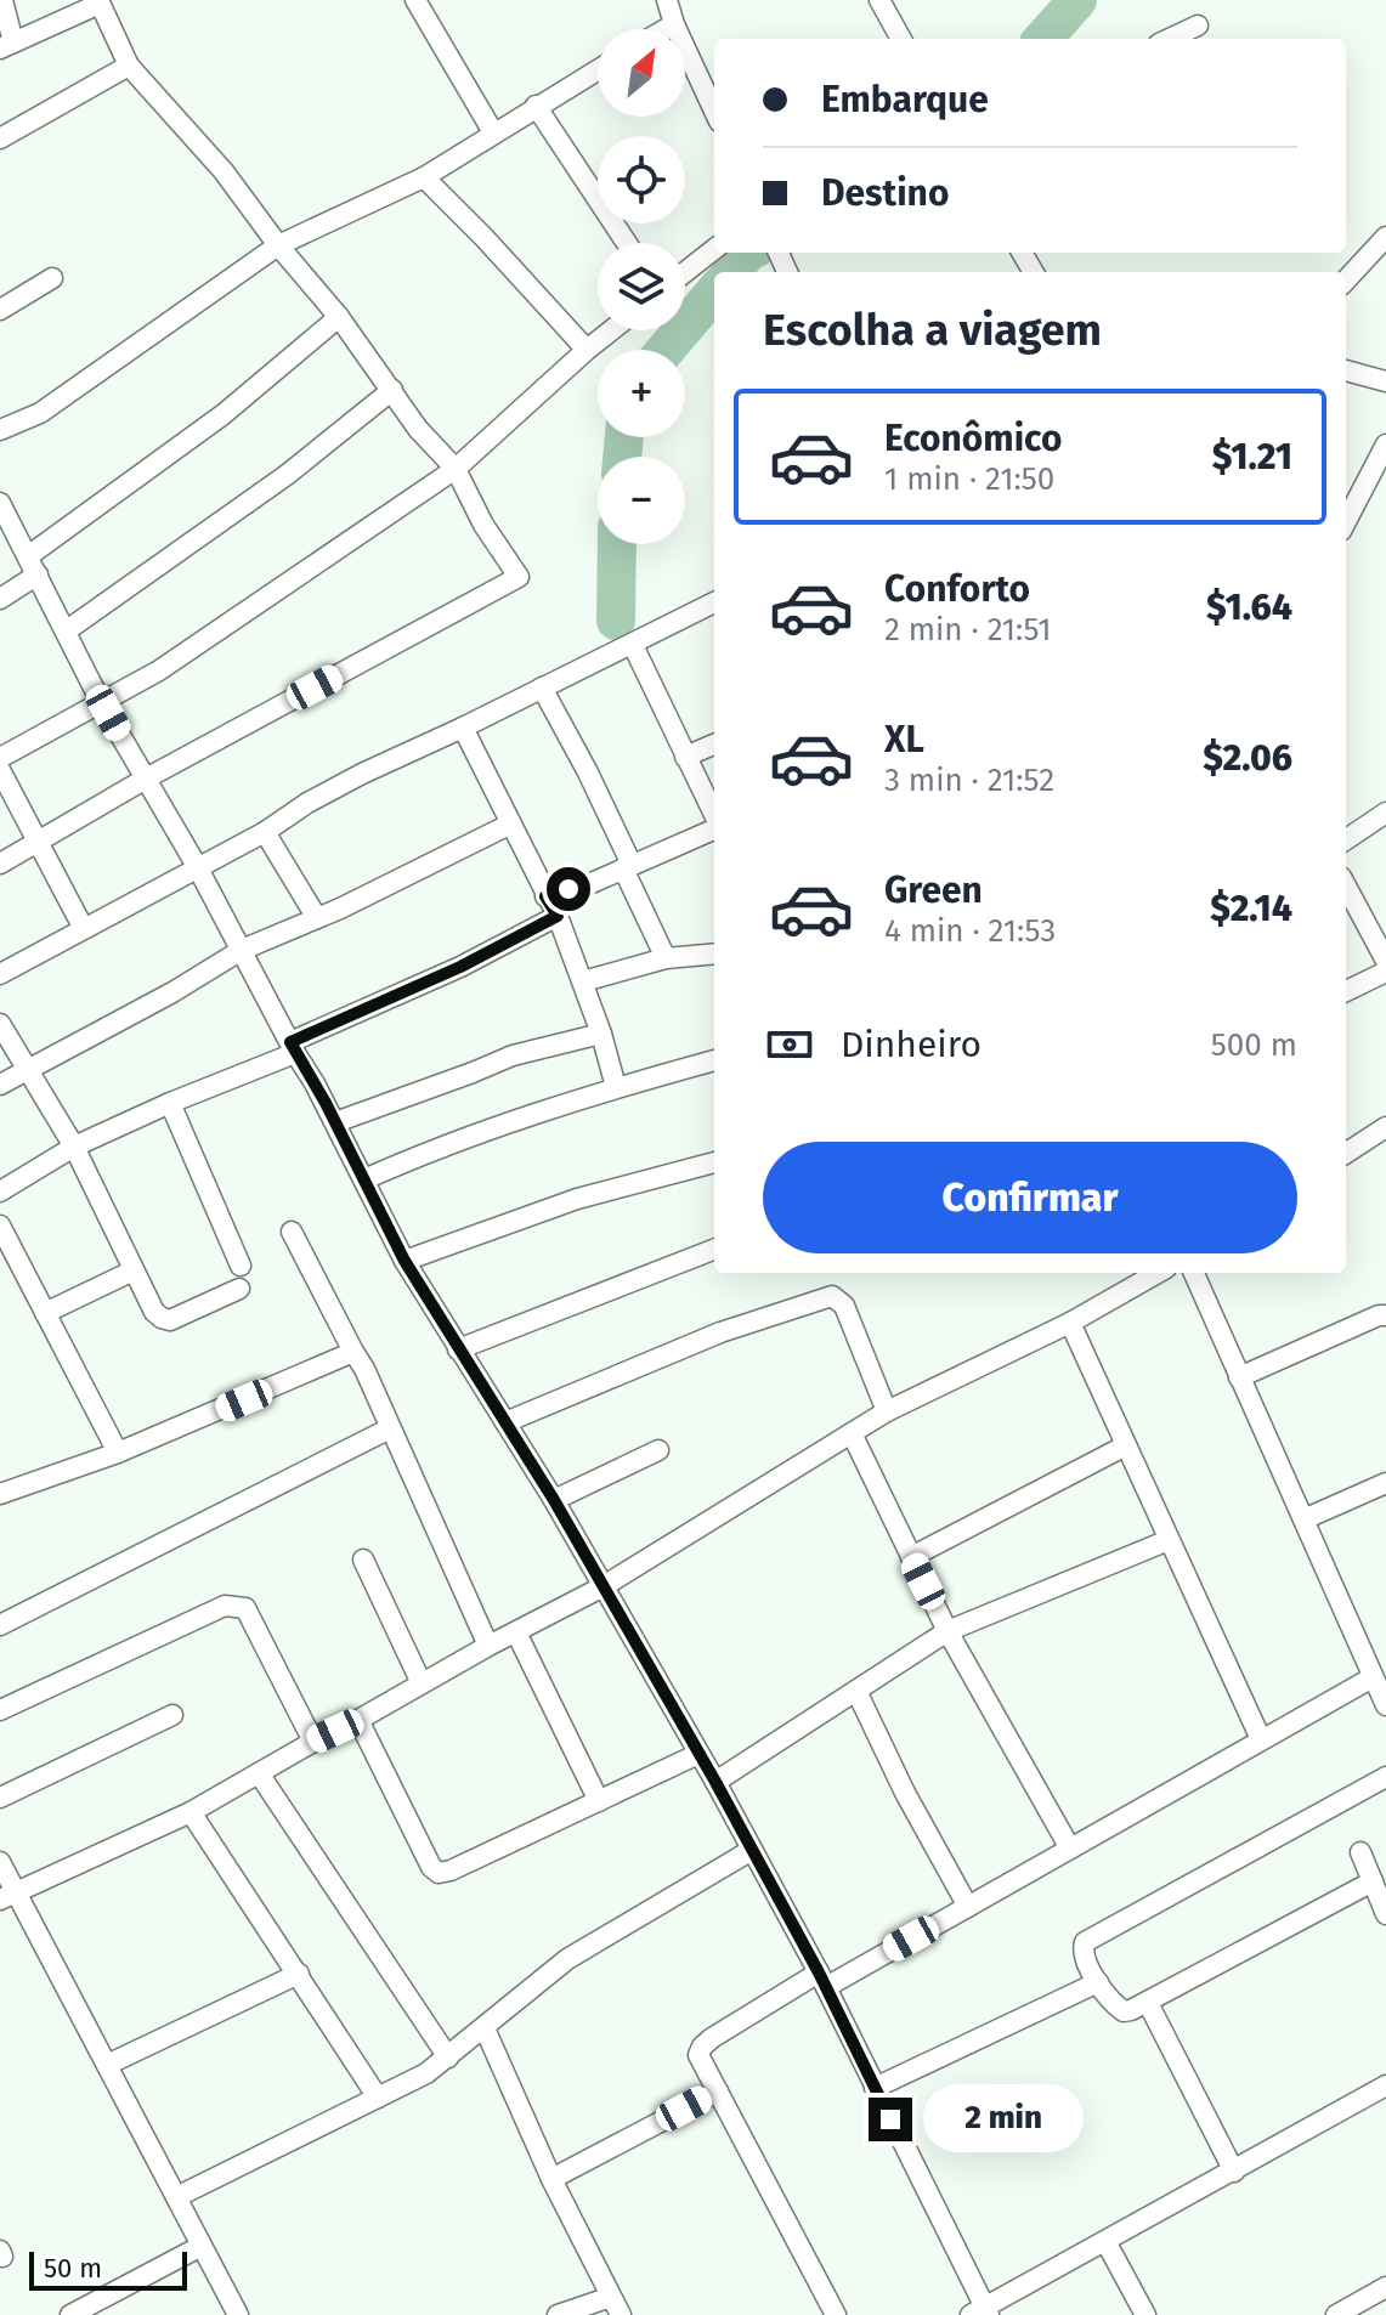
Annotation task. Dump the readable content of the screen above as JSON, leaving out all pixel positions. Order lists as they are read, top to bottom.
{
  "scale_bar": "50 m",
  "north": "top right",
  "page": {
    "map_buttons": ["+", "−"],
    "banner": ["Embarque", "Destino"],
    "heading": "Escolha a viagem",
    "list": [
      {
        "name": "Econômico",
        "note": "1 min · 21:50",
        "value": "$1.21"
      },
      {
        "name": "Conforto",
        "note": "2 min · 21:51",
        "value": "$1.64"
      },
      {
        "name": "XL",
        "note": "3 min · 21:52",
        "value": "$2.06"
      },
      {
        "name": "Green",
        "note": "4 min · 21:53",
        "value": "$2.14"
      }
    ],
    "pay": ["Dinheiro", "500 m"],
    "buttons": "Confirmar",
    "bubble": "2 min",
    "scale": "50 m"
  }
}
